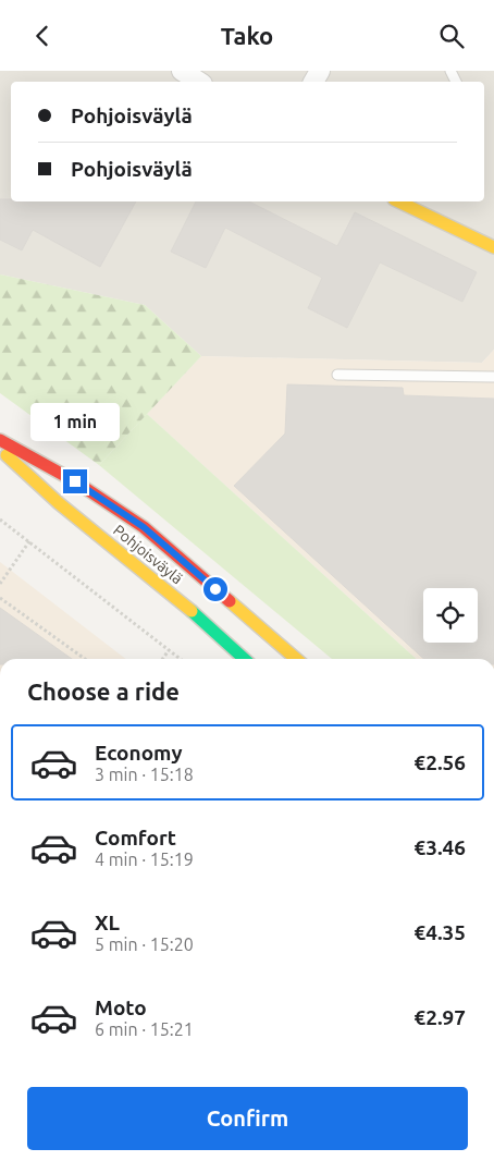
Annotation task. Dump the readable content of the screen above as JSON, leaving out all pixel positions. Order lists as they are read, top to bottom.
{
  "streets": {
    "main road": ["Pohjoisväylä"]
  },
  "page": {
    "header": "Tako",
    "banner": ["Pohjoisväylä", "Pohjoisväylä"],
    "bubble": "1 min",
    "heading": "Choose a ride",
    "list": [
      {
        "name": "Economy",
        "note": "3 min · 15:18",
        "value": "€2.56"
      },
      {
        "name": "Comfort",
        "note": "4 min · 15:19",
        "value": "€3.46"
      },
      {
        "name": "XL",
        "note": "5 min · 15:20",
        "value": "€4.35"
      },
      {
        "name": "Moto",
        "note": "6 min · 15:21",
        "value": "€2.97"
      }
    ],
    "buttons": "Confirm"
  }
}
